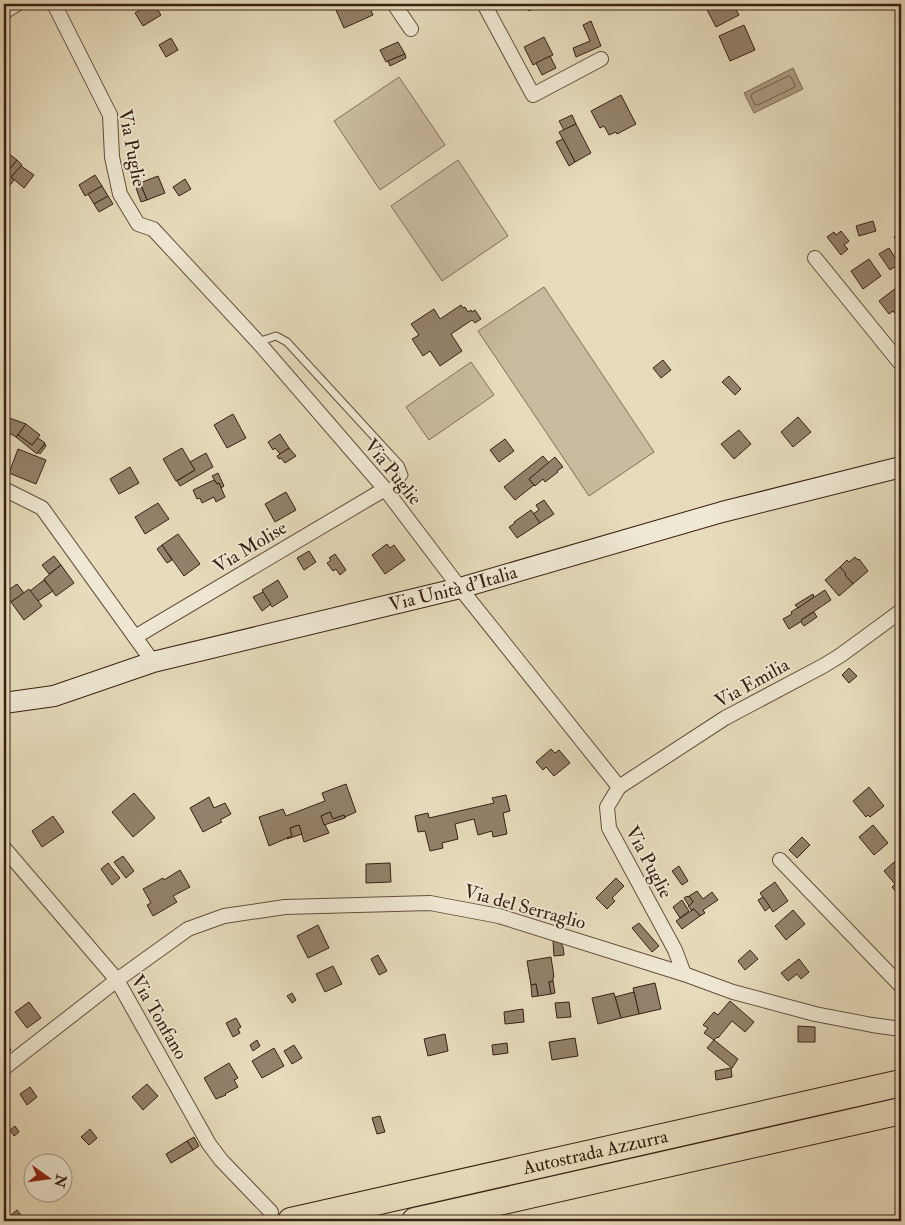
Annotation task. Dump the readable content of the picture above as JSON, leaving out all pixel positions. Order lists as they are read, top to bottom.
{
  "streets": {
    "highway": ["Autostrada Azzurra"],
    "main road": ["Via Unità d'Italia"],
    "street": [
      "Via Puglie",
      "Via Molise",
      "Via Emilia",
      "Via del Serraglio",
      "Via Tonfano"
    ]
  },
  "crossings": [
    ["Via Puglie", "Via Molise"],
    ["Via Puglie", "Via Unità d'Italia"],
    ["Via Puglie", "Via Emilia"],
    ["Via Puglie", "Via del Serraglio"],
    ["Via del Serraglio", "Via Tonfano"],
    ["Via Tonfano", "Autostrada Azzurra"]
  ],
  "north": "right"
}
